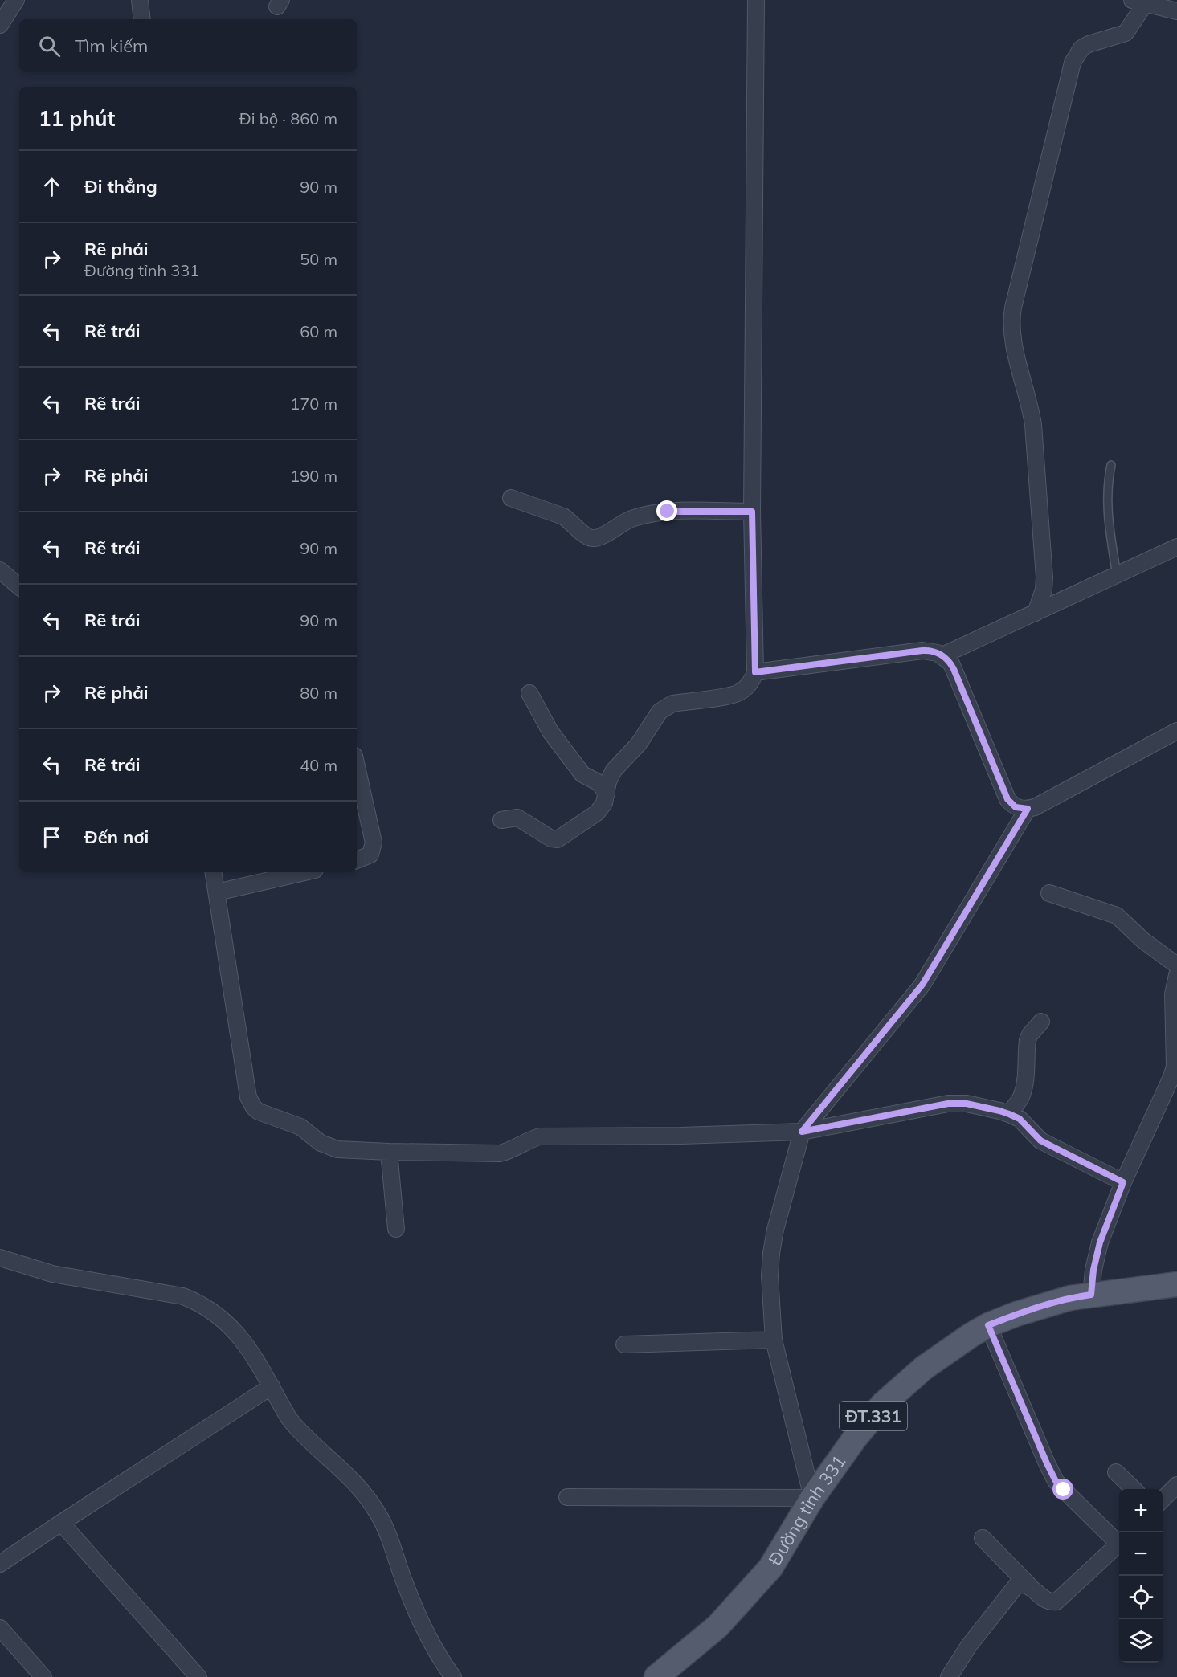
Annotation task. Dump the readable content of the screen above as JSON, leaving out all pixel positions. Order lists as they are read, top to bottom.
{
  "streets": {
    "main road": ["ĐT.331", "Đường tỉnh 331"]
  },
  "page": {
    "search": "Tìm kiếm",
    "heading": ["11 phút", "Đi bộ · 860 m"],
    "list": [
      ["Đi thẳng", "90 m"],
      ["Rẽ phải", "Đường tỉnh 331", "50 m"],
      ["Rẽ trái", "60 m"],
      ["Rẽ trái", "170 m"],
      ["Rẽ phải", "190 m"],
      ["Rẽ trái", "90 m"],
      ["Rẽ trái", "90 m"],
      ["Rẽ phải", "80 m"],
      ["Rẽ trái", "40 m"],
      "Đến nơi"
    ],
    "map_buttons": ["+", "−"]
  }
}
